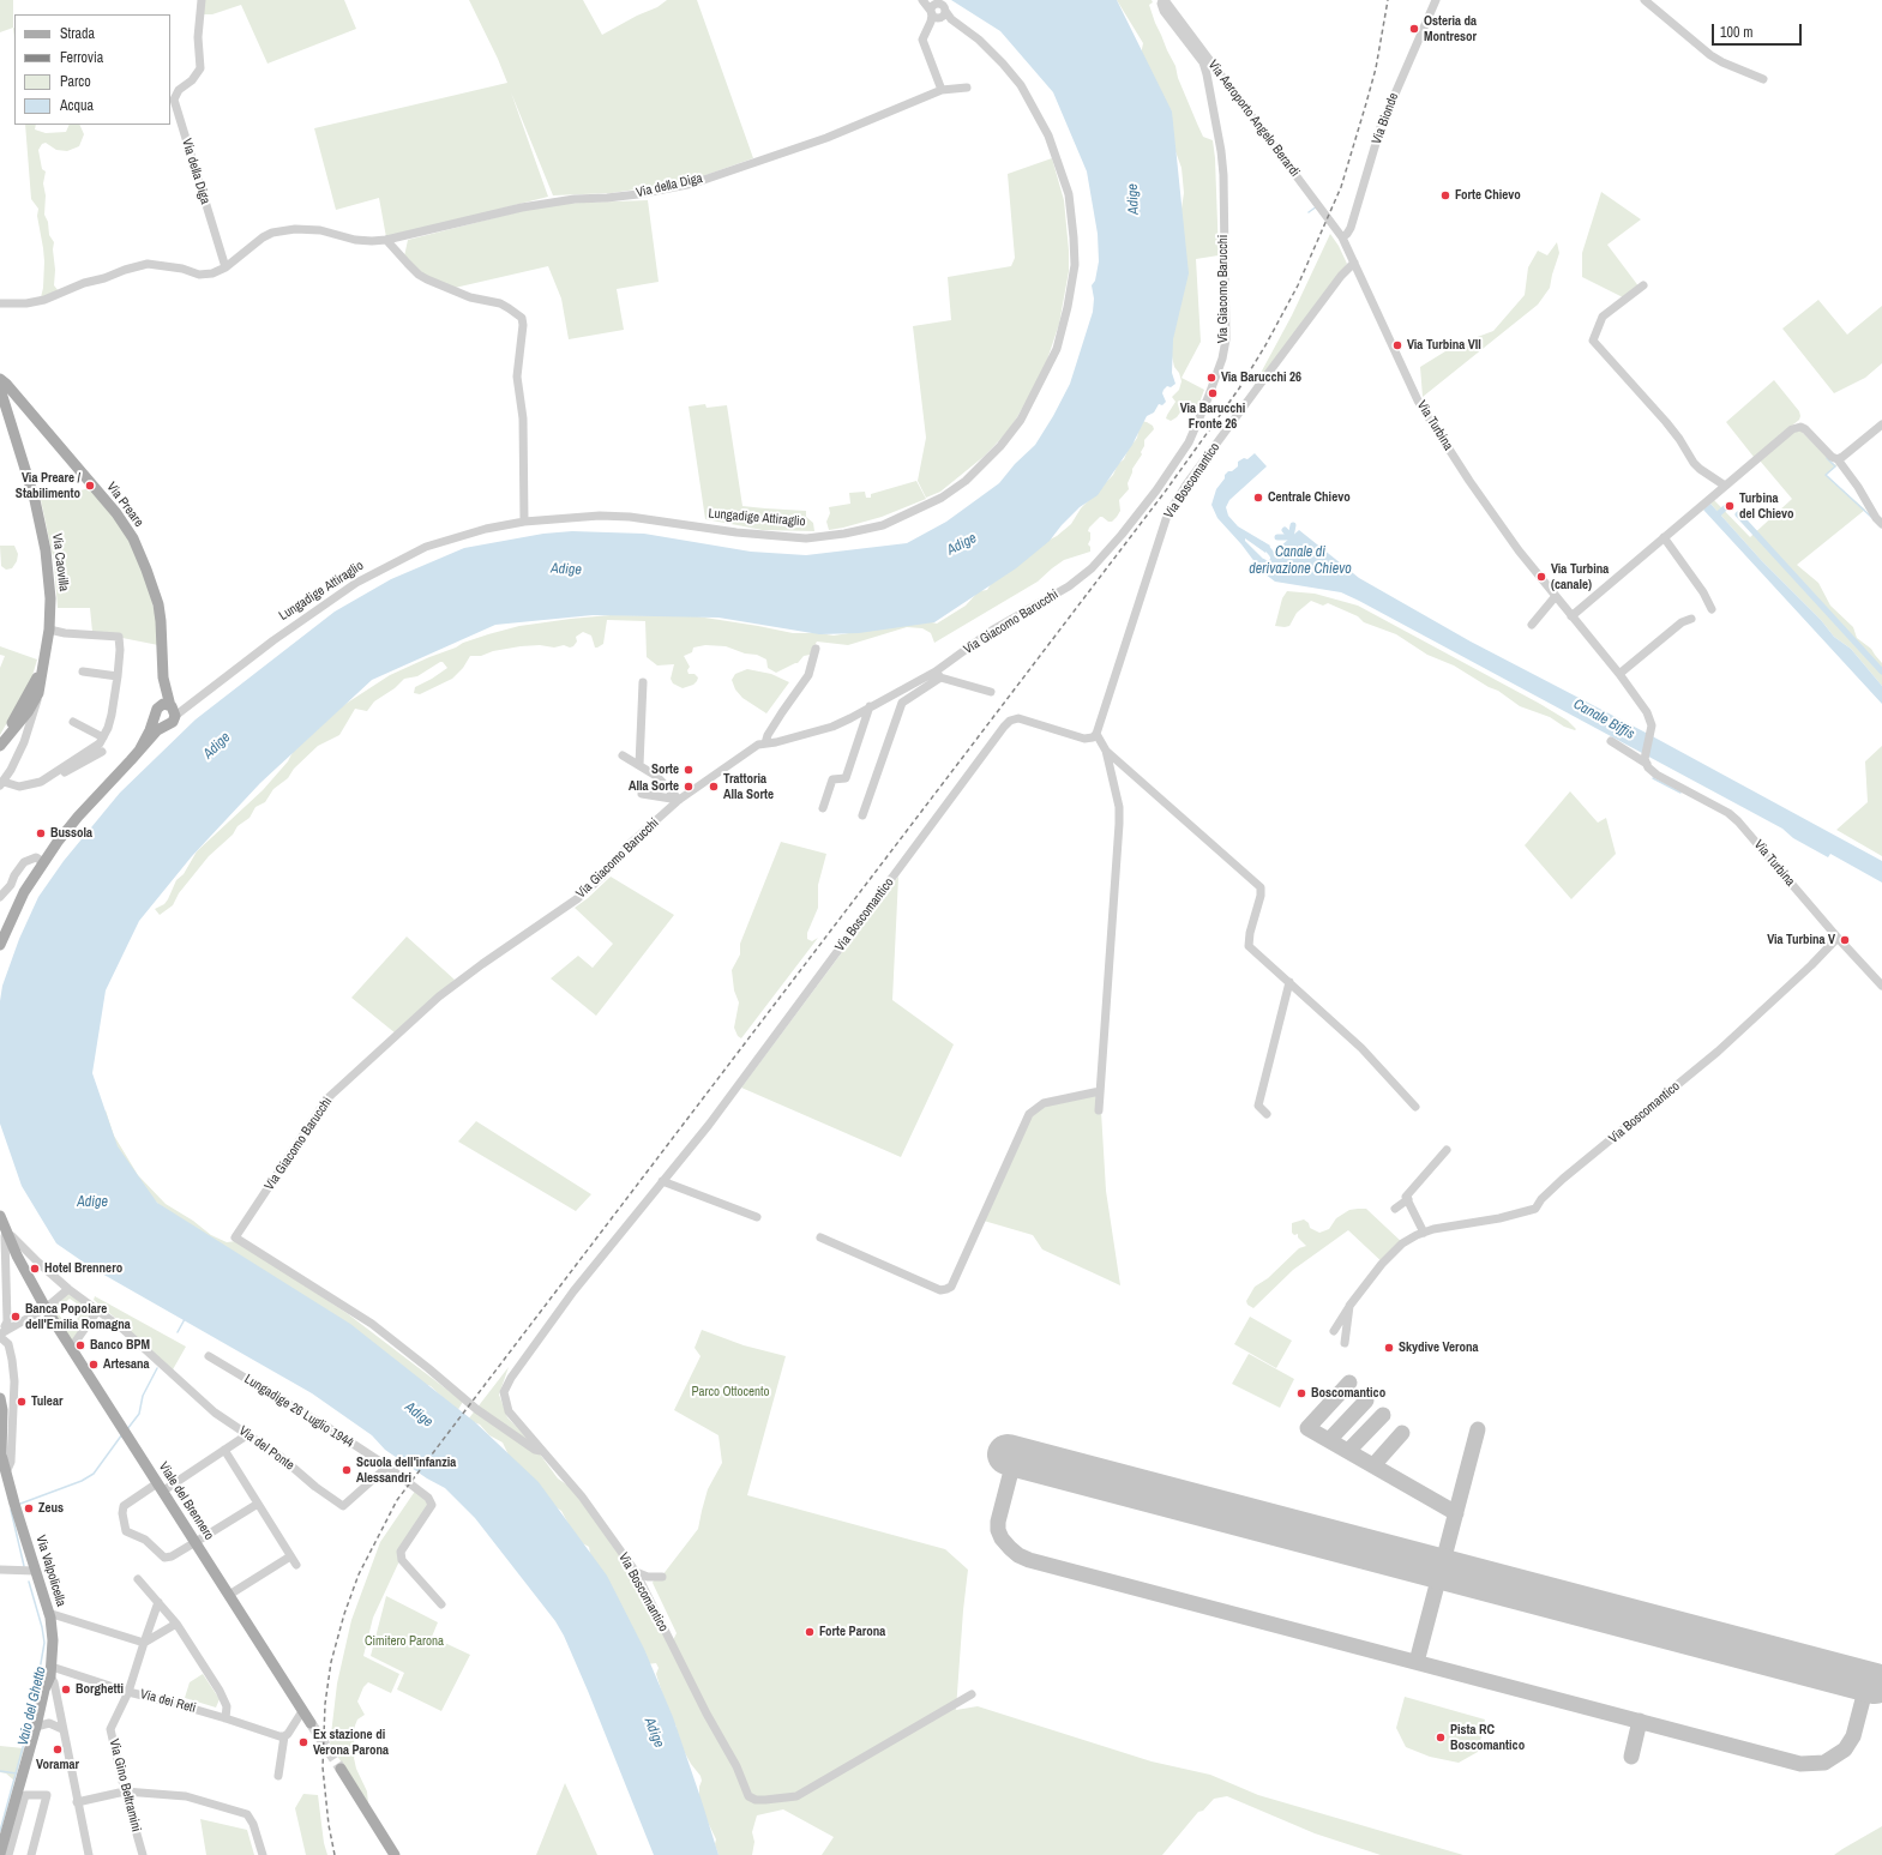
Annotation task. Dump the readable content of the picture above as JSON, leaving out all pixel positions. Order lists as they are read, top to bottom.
{
  "streets": {
    "main road": [
      "Via Preare",
      "Lungadige Attiraglio",
      "Via Caovilla",
      "Viale del Brennero",
      "Via Valpolicella"
    ],
    "street": [
      "Via Aeroporto Angelo Berardi",
      "Via Bionde",
      "Via della Diga",
      "Via Giacomo Barucchi",
      "Via Turbina",
      "Via Boscomantico",
      "Lungadige 26 Luglio 1944",
      "Via del Ponte",
      "Via dei Reti",
      "Via Gino Beltramini"
    ]
  },
  "crossings": [
    ["Via Aeroporto Angelo Berardi", "Via Bionde"],
    ["Via Aeroporto Angelo Berardi", "Via Giacomo Barucchi"],
    ["Via Aeroporto Angelo Berardi", "Via Turbina"],
    ["Via Bionde", "Via Turbina"],
    ["Via Giacomo Barucchi", "Via Boscomantico"],
    ["Via Turbina", "Via Boscomantico"],
    ["Via Preare", "Lungadige Attiraglio"],
    ["Lungadige 26 Luglio 1944", "Via del Ponte"],
    ["Via del Ponte", "Viale del Brennero"],
    ["Via Valpolicella", "Via dei Reti"],
    ["Via dei Reti", "Via Gino Beltramini"]
  ],
  "water": [
    "Adige",
    "Canale di derivazione Chievo",
    "Canale Biffis",
    "Vaio del Ghetto"
  ],
  "parks": ["Parco Ottocento", "Cimitero Parona"],
  "places": [
    "Osteria da Montresor",
    "Forte Chievo",
    "Via Turbina VII",
    "Via Barucchi 26",
    "Via Barucchi Fronte 26",
    "Via Preare / Stabilimento",
    "Centrale Chievo",
    "Turbina del Chievo",
    "Via Turbina (canale)",
    "Sorte",
    "Alla Sorte",
    "Trattoria Alla Sorte",
    "Bussola",
    "Via Turbina V",
    "Hotel Brennero",
    "Banca Popolare dell'Emilia Romagna",
    "Banco BPM",
    "Skydive Verona",
    "Artesana",
    "Boscomantico",
    "Tulear",
    "Scuola dell'infanzia Alessandri",
    "Zeus",
    "Forte Parona",
    "Borghetti",
    "Pista RC Boscomantico",
    "Ex stazione di Verona Parona",
    "Voramar"
  ],
  "legend": [
    "Strada",
    "Ferrovia",
    "Parco",
    "Acqua"
  ],
  "scale_bar": "100 m"
}
